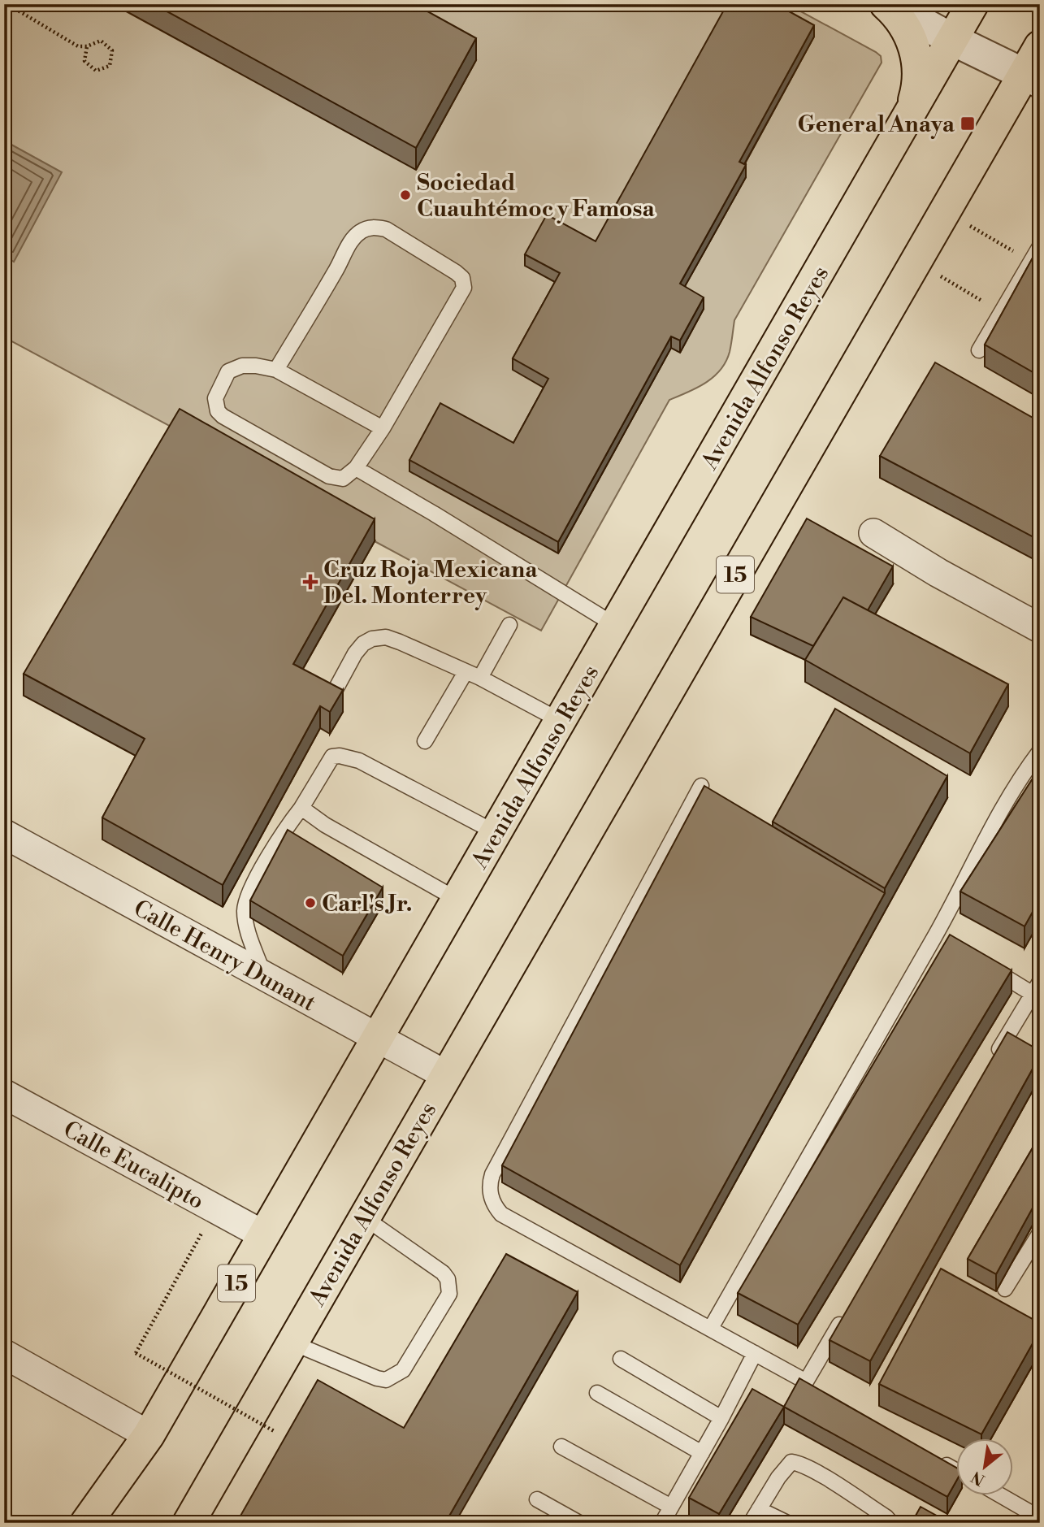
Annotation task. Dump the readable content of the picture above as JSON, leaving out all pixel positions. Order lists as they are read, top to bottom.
{
  "streets": {
    "highway": ["Avenida Alfonso Reyes", "15"],
    "street": ["Calle Henry Dunant", "Calle Eucalipto"]
  },
  "crossings": [
    ["Avenida Alfonso Reyes", "Calle Henry Dunant"],
    ["Avenida Alfonso Reyes", "Calle Eucalipto"]
  ],
  "places": {
    "transit": ["General Anaya"],
    "other": ["Sociedad Cuauhtémoc y Famosa", "Carl's Jr."],
    "health": ["Cruz Roja Mexicana Del. Monterrey"]
  },
  "north": "bottom left"
}
